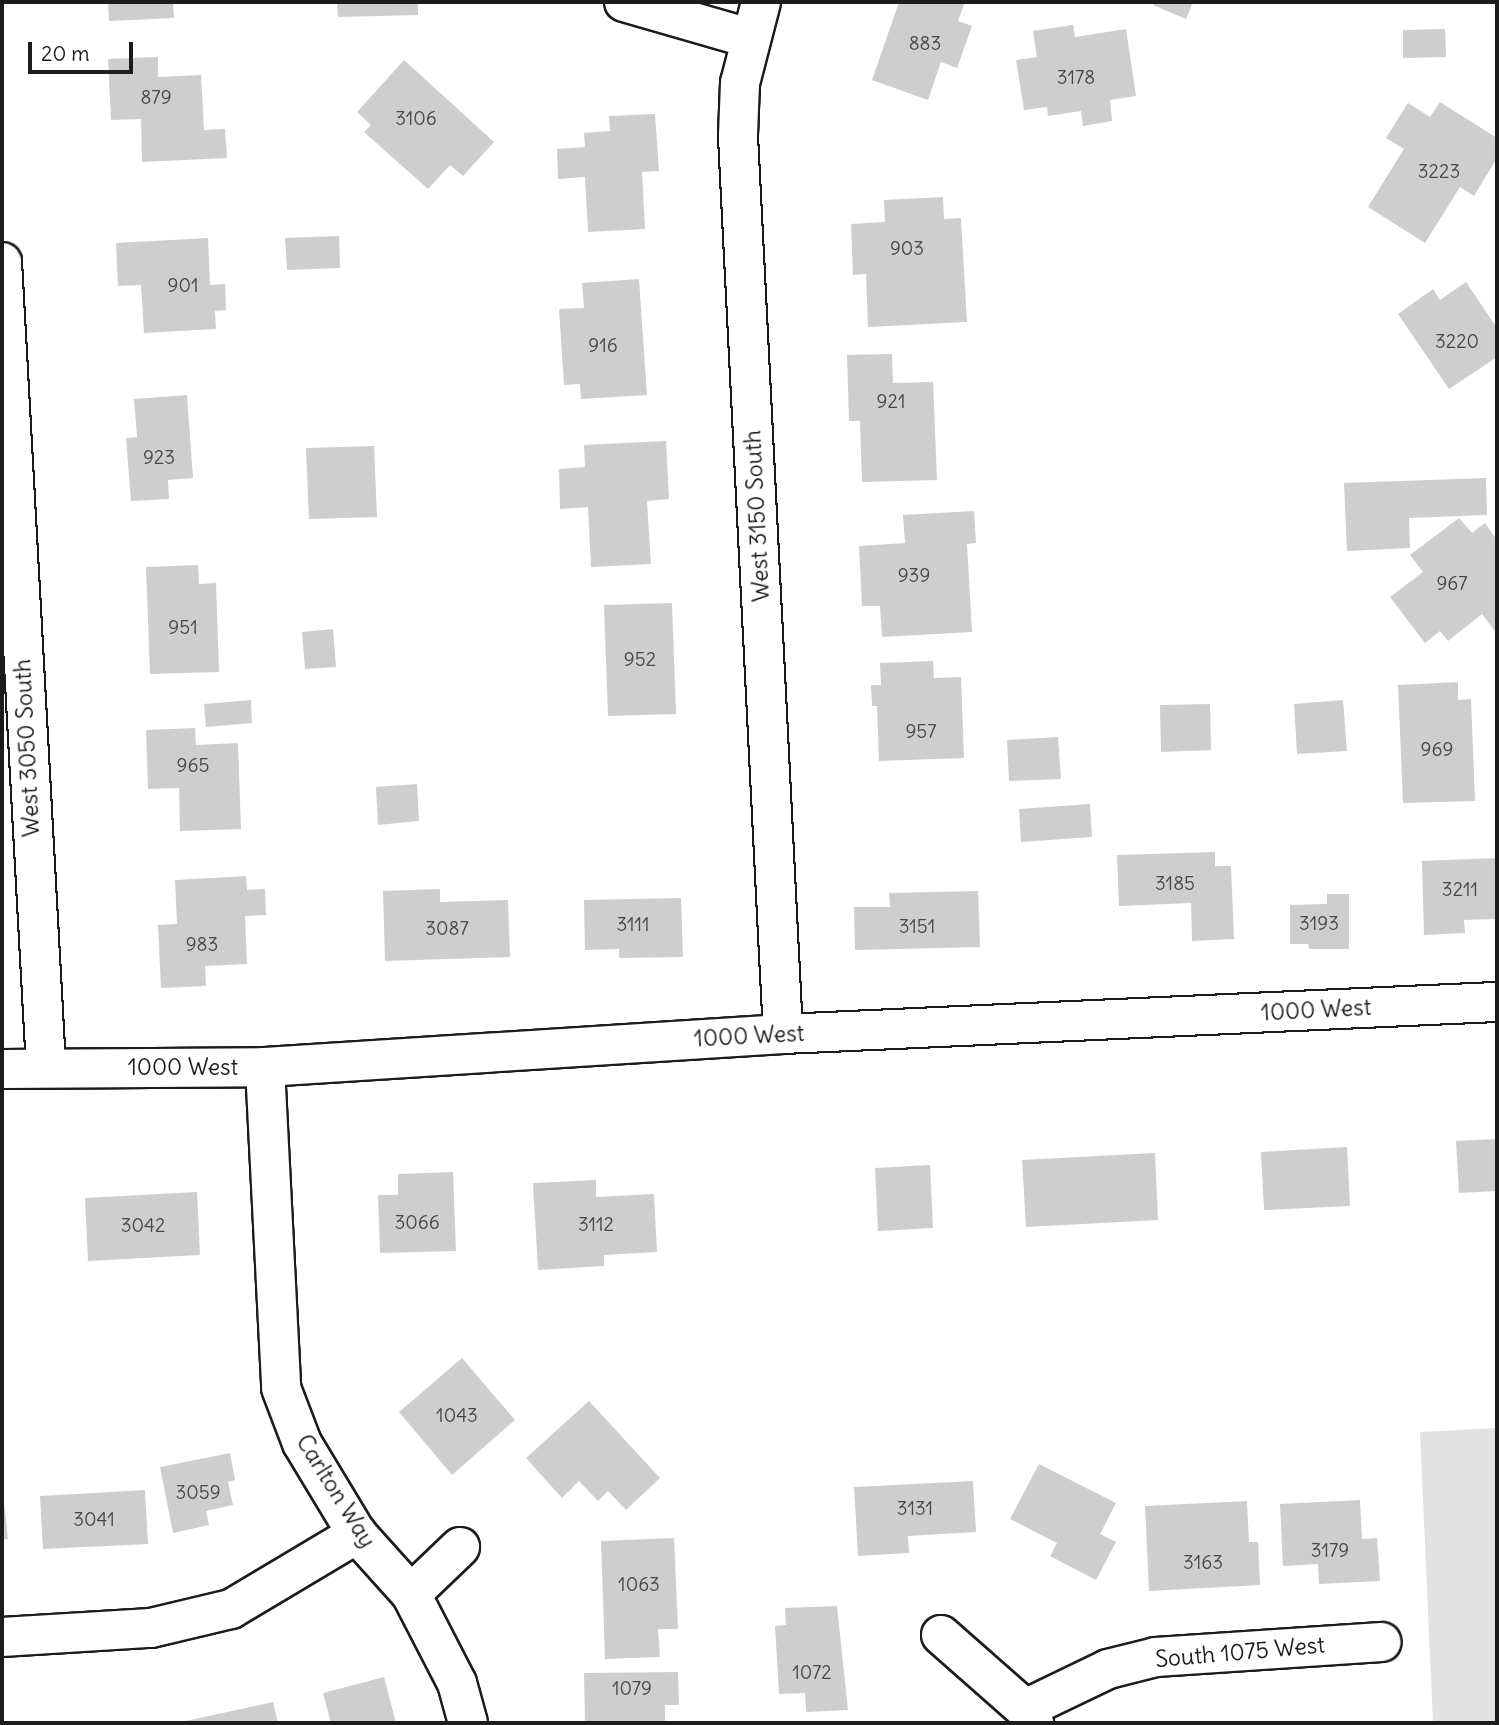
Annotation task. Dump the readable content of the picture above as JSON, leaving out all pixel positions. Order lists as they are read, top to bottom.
{
  "streets": {
    "street": [
      "West 3150 South",
      "West 3050 South",
      "1000 West",
      "Carlton Way",
      "South 1075 West"
    ]
  },
  "crossings": [
    ["West 3150 South", "1000 West"],
    ["West 3050 South", "1000 West"],
    ["1000 West", "Carlton Way"]
  ],
  "house_numbers": [
    "883",
    "3178",
    "879",
    "3106",
    "3223",
    "903",
    "901",
    "3220",
    "916",
    "921",
    "923",
    "939",
    "967",
    "951",
    "952",
    "957",
    "969",
    "965",
    "3185",
    "3211",
    "3193",
    "3111",
    "3151",
    "3087",
    "983",
    "3066",
    "3112",
    "3042",
    "1043",
    "3059",
    "3131",
    "3041",
    "3179",
    "3163",
    "1063",
    "1072",
    "1079"
  ],
  "scale_bar": "20 m"
}
